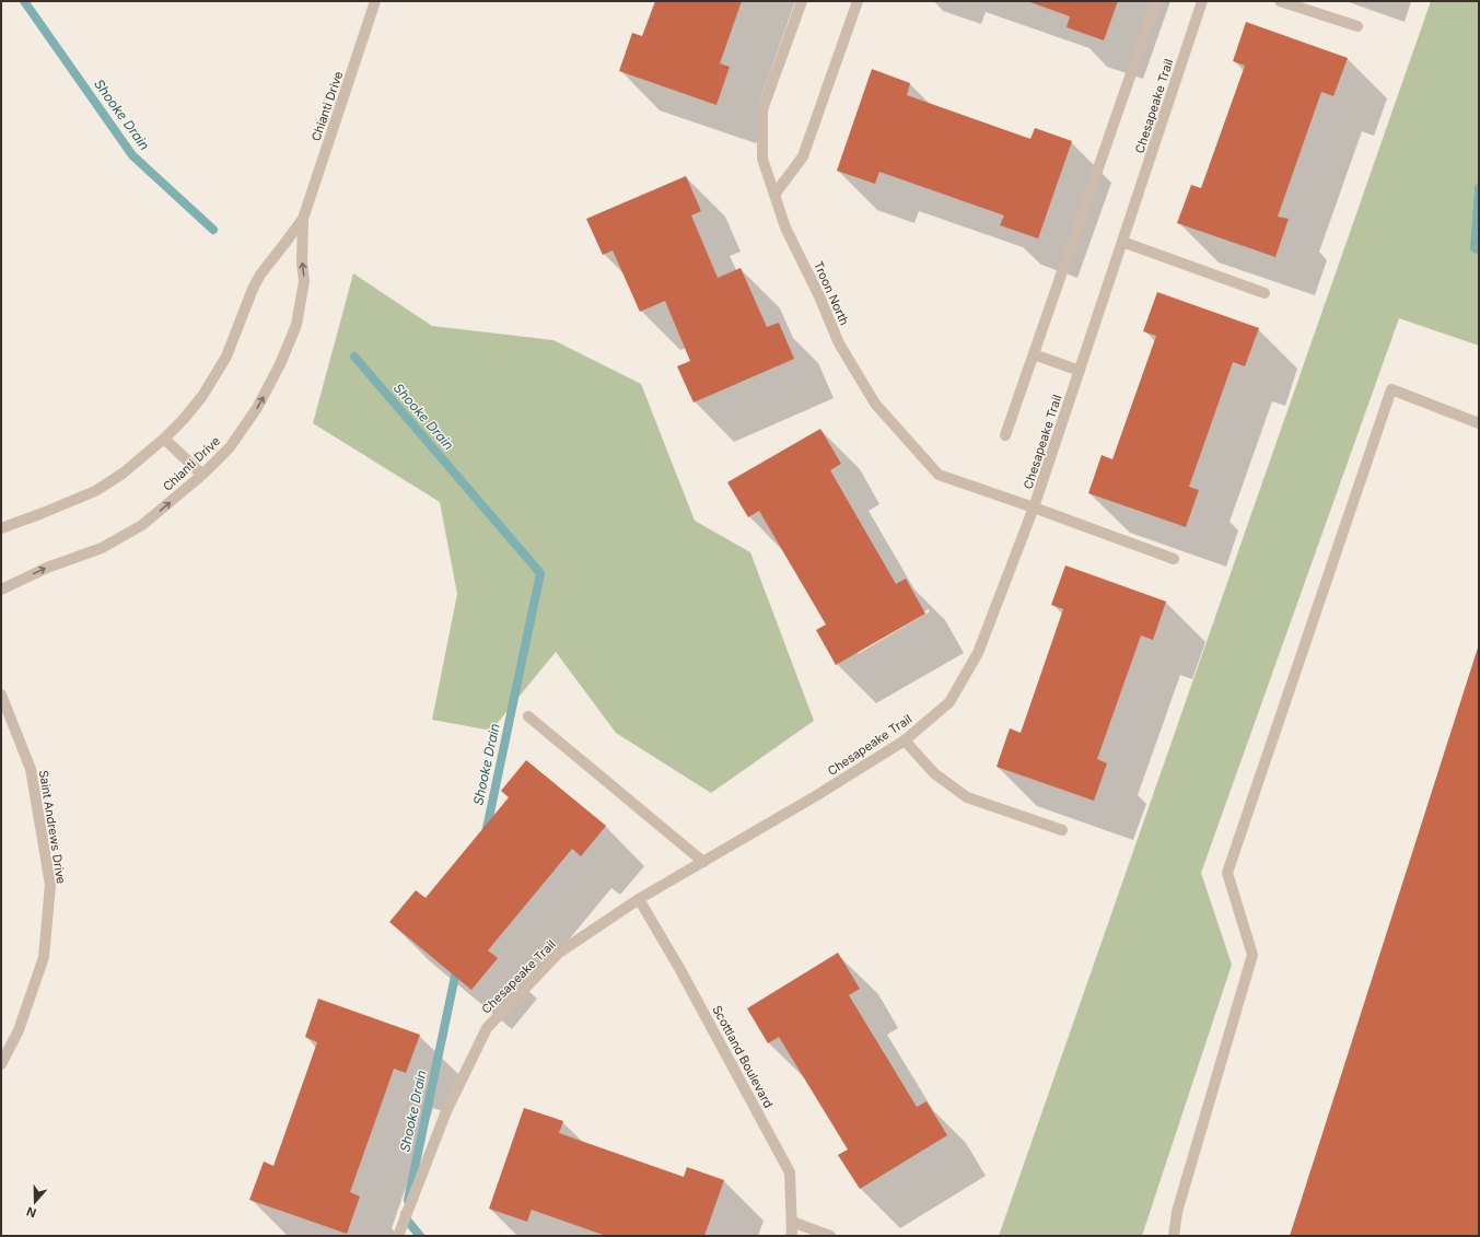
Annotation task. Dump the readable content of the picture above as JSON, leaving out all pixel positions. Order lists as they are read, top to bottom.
{
  "streets": {
    "street": [
      "Chianti Drive",
      "Chesapeake Trail",
      "Troon North",
      "Saint Andrews Drive",
      "Scottland Boulevard"
    ]
  },
  "crossings": [
    ["Chesapeake Trail", "Troon North"],
    ["Chesapeake Trail", "Scottland Boulevard"]
  ],
  "water": ["Shooke Drain"],
  "north": "bottom"
}
